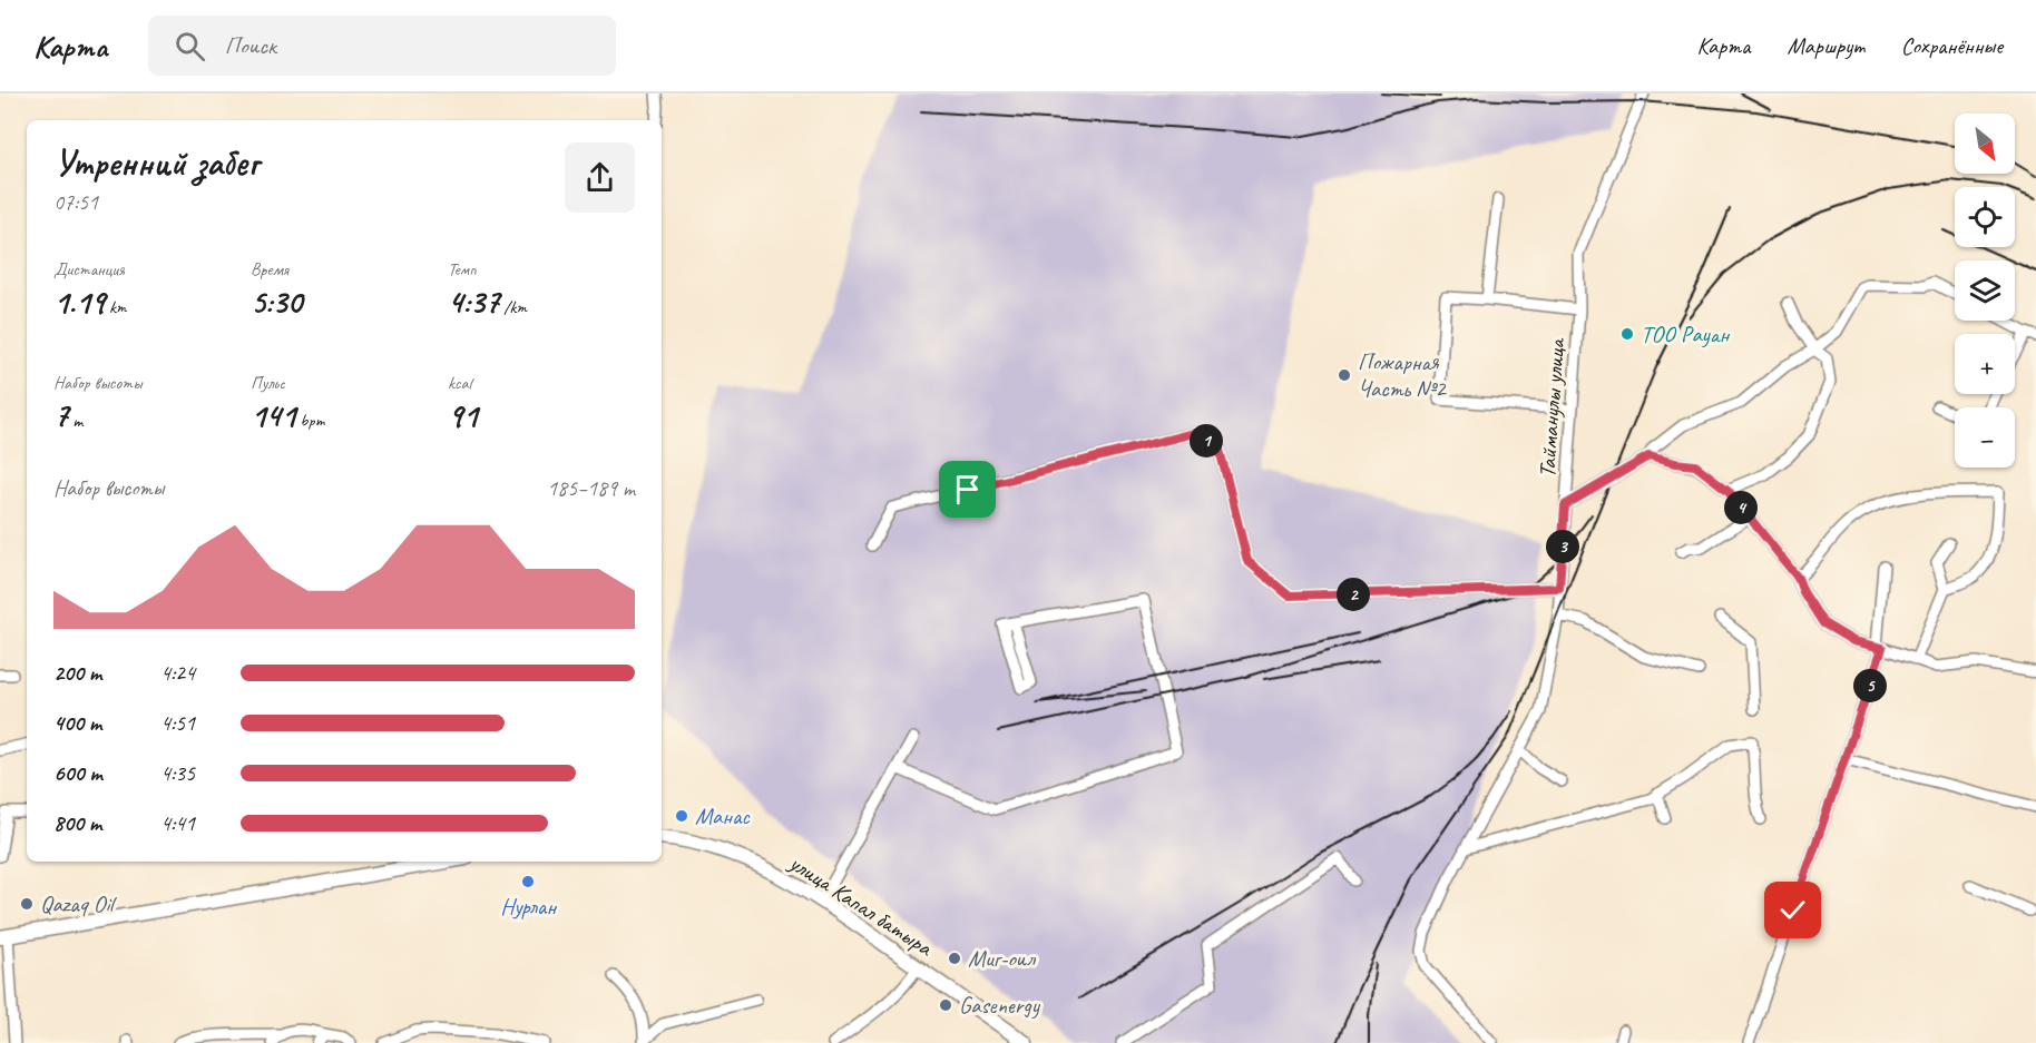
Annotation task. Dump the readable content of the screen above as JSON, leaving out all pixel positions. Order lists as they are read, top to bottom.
{
  "streets": {
    "main road": ["улица Капал батыра"],
    "street": ["Тайманулы улица"]
  },
  "places": [
    "ТОО Рауан",
    "Пожарная Часть №2",
    "Манас",
    "Нурлан",
    "Qazaq Oil",
    "Миг-оил",
    "Gasenergy"
  ],
  "north": "bottom right",
  "page": {
    "header": "Карта",
    "search": "Поиск",
    "nav": ["Карта", "Маршрут", "Сохранённые"],
    "map_buttons": ["+", "−"],
    "heading": ["Утренний забег", "07:51"],
    "stats": [
      ["Дистанция", "1.19 km"],
      ["Время", "5:30"],
      ["Темп", "4:37 /km"],
      ["Набор высоты", "7 m"],
      ["Пульс", "141 bpm"],
      ["kcal", "91"]
    ],
    "pins": [
      "1",
      "4",
      "3",
      "2",
      "5"
    ],
    "chart": ["Набор высоты", "185–189 m"],
    "list": [
      {
        "name": "200 m",
        "note": "4:24"
      },
      {
        "name": "400 m",
        "note": "4:51"
      },
      {
        "name": "600 m",
        "note": "4:35"
      },
      {
        "name": "800 m",
        "note": "4:41"
      }
    ]
  }
}
